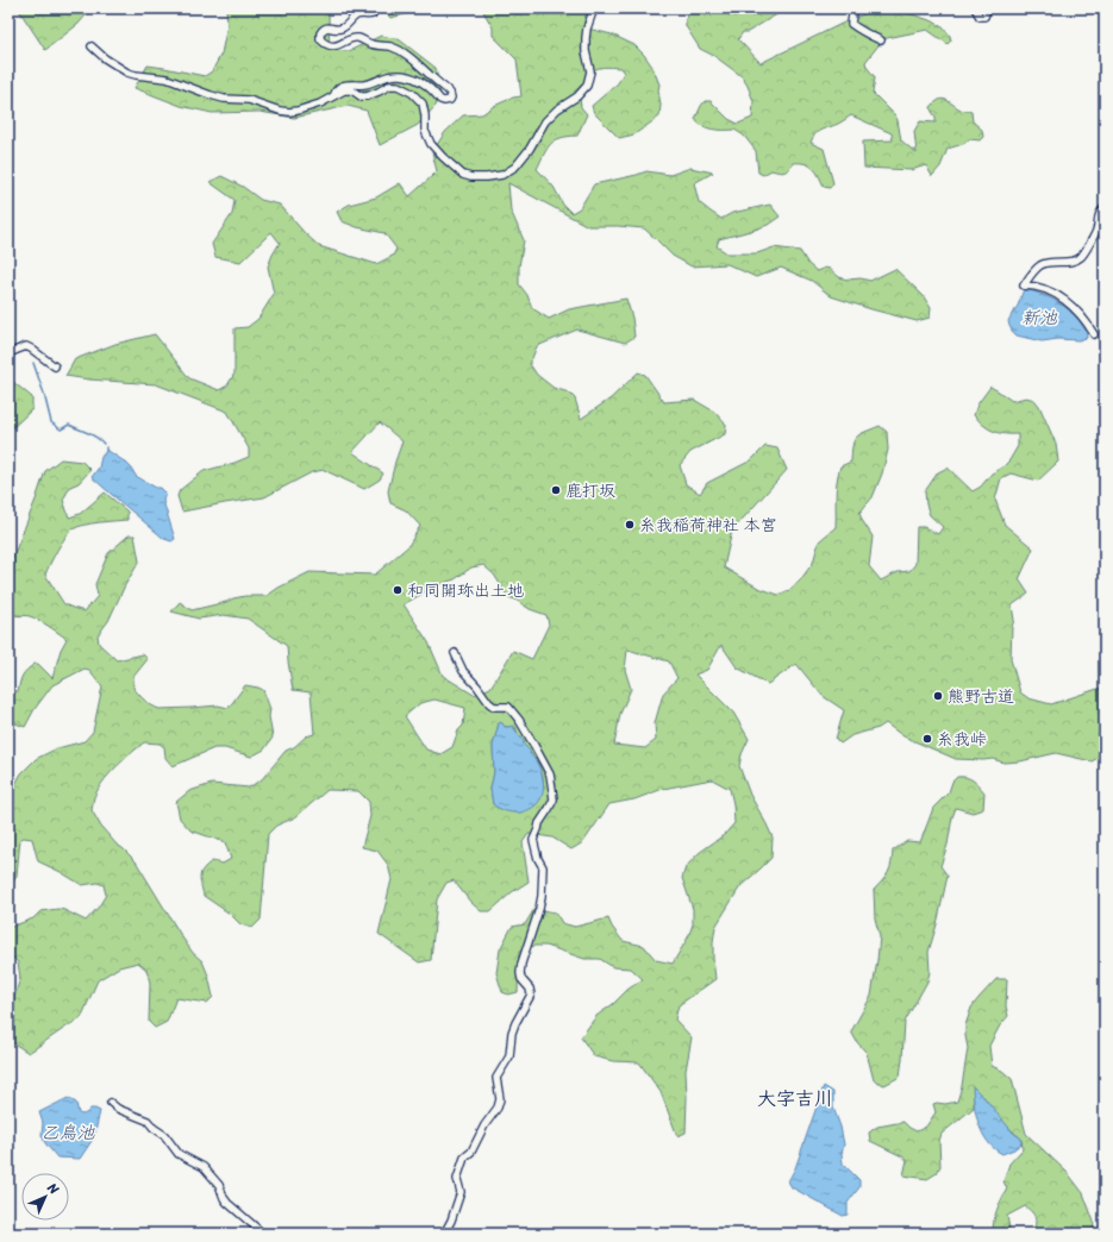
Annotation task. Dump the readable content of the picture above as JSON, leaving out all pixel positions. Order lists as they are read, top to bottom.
{
  "districts": ["大字吉川"],
  "water": ["新池", "乙鳥池"],
  "places": [
    "鹿打坂",
    "糸我稲荷神社 本宮",
    "和同開珎出土地",
    "熊野古道",
    "糸我峠"
  ],
  "north": "top right"
}
